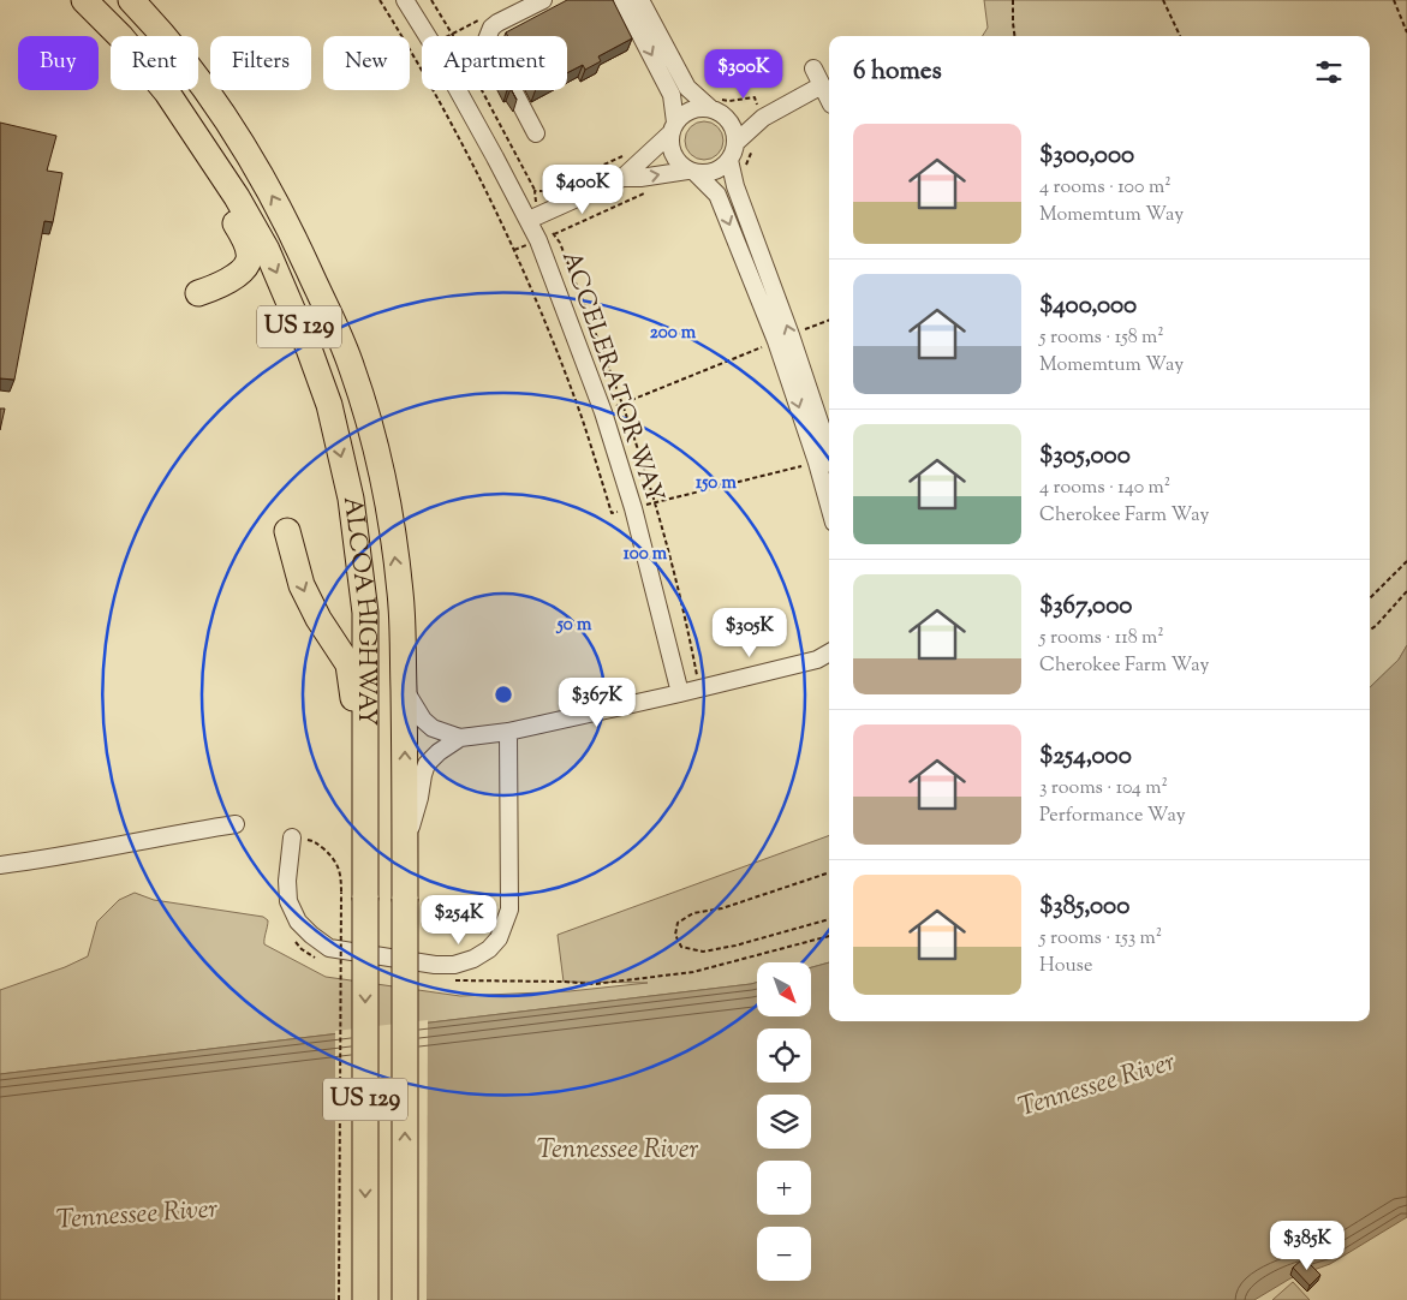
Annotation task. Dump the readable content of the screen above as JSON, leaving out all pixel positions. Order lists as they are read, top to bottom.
{
  "streets": {
    "highway": ["US 129", "ALCOA HIGHWAY"],
    "street": ["ACCELERATOR WAY"]
  },
  "water": ["Tennessee River"],
  "north": "bottom right",
  "page": {
    "chip": [
      "Buy",
      "Rent",
      "Filters",
      "New",
      "Apartment"
    ],
    "heading": "6 homes",
    "price": [
      "$300K",
      "$400K",
      "$305K",
      "$367K",
      "$254K",
      "$385K"
    ],
    "list": [
      {
        "name": "$300,000",
        "note": "4 rooms · 100 m² · Momemtum Way"
      },
      {
        "name": "$400,000",
        "note": "5 rooms · 158 m² · Momemtum Way"
      },
      {
        "name": "$305,000",
        "note": "4 rooms · 140 m² · Cherokee Farm Way"
      },
      {
        "name": "$367,000",
        "note": "5 rooms · 118 m² · Cherokee Farm Way"
      },
      {
        "name": "$254,000",
        "note": "3 rooms · 104 m² · Performance Way"
      },
      {
        "name": "$385,000",
        "note": "5 rooms · 153 m² · House"
      }
    ],
    "map_buttons": ["+", "−"]
  },
  "rings": [
    "200 m",
    "150 m",
    "100 m",
    "50 m"
  ]
}
